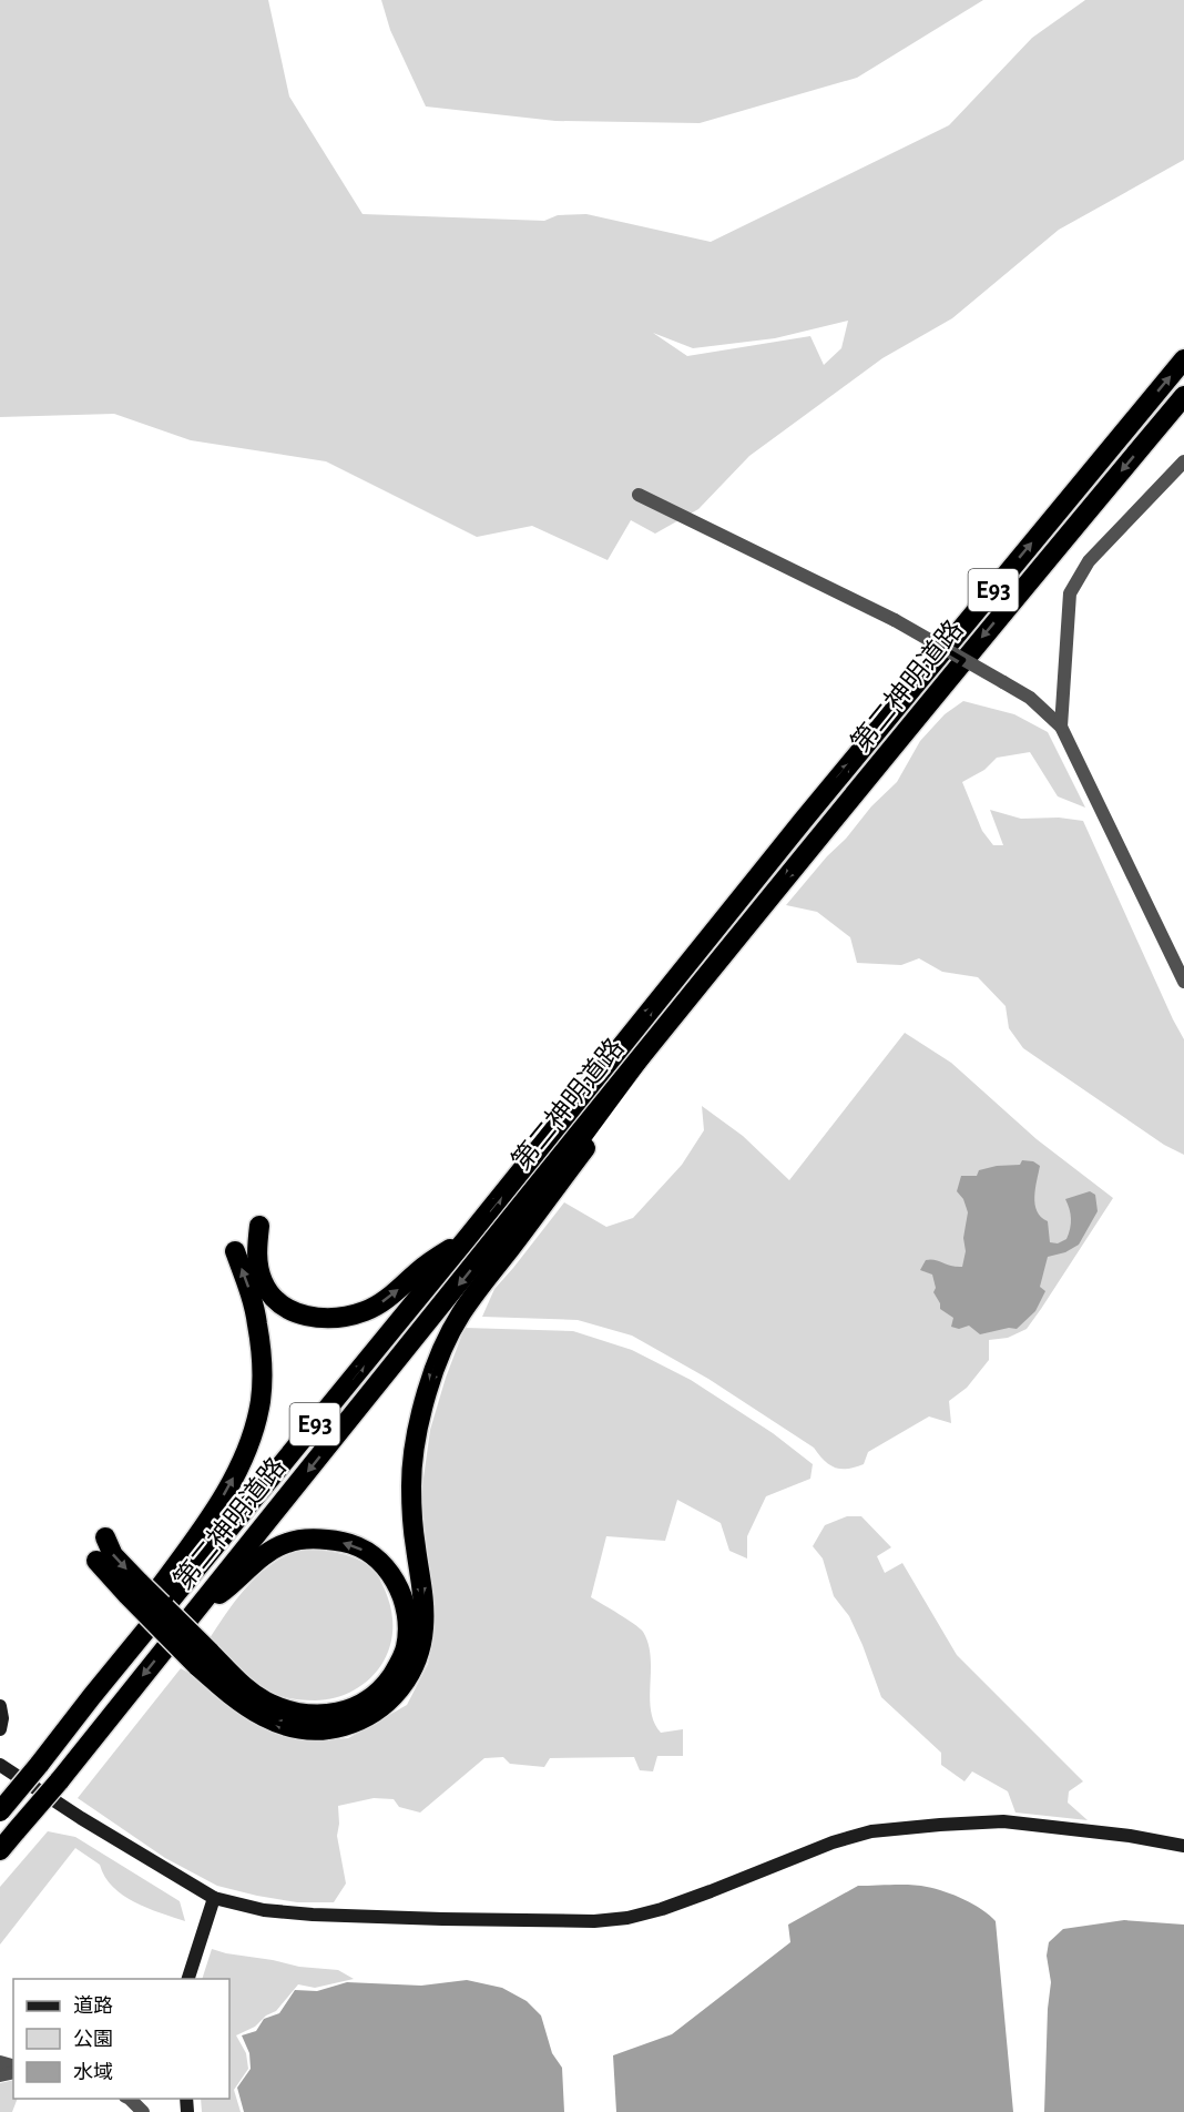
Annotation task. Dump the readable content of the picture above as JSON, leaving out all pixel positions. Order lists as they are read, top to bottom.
{
  "streets": {
    "highway": ["E93", "第二神明道路"]
  },
  "legend": ["道路", "公園", "水域"]
}
